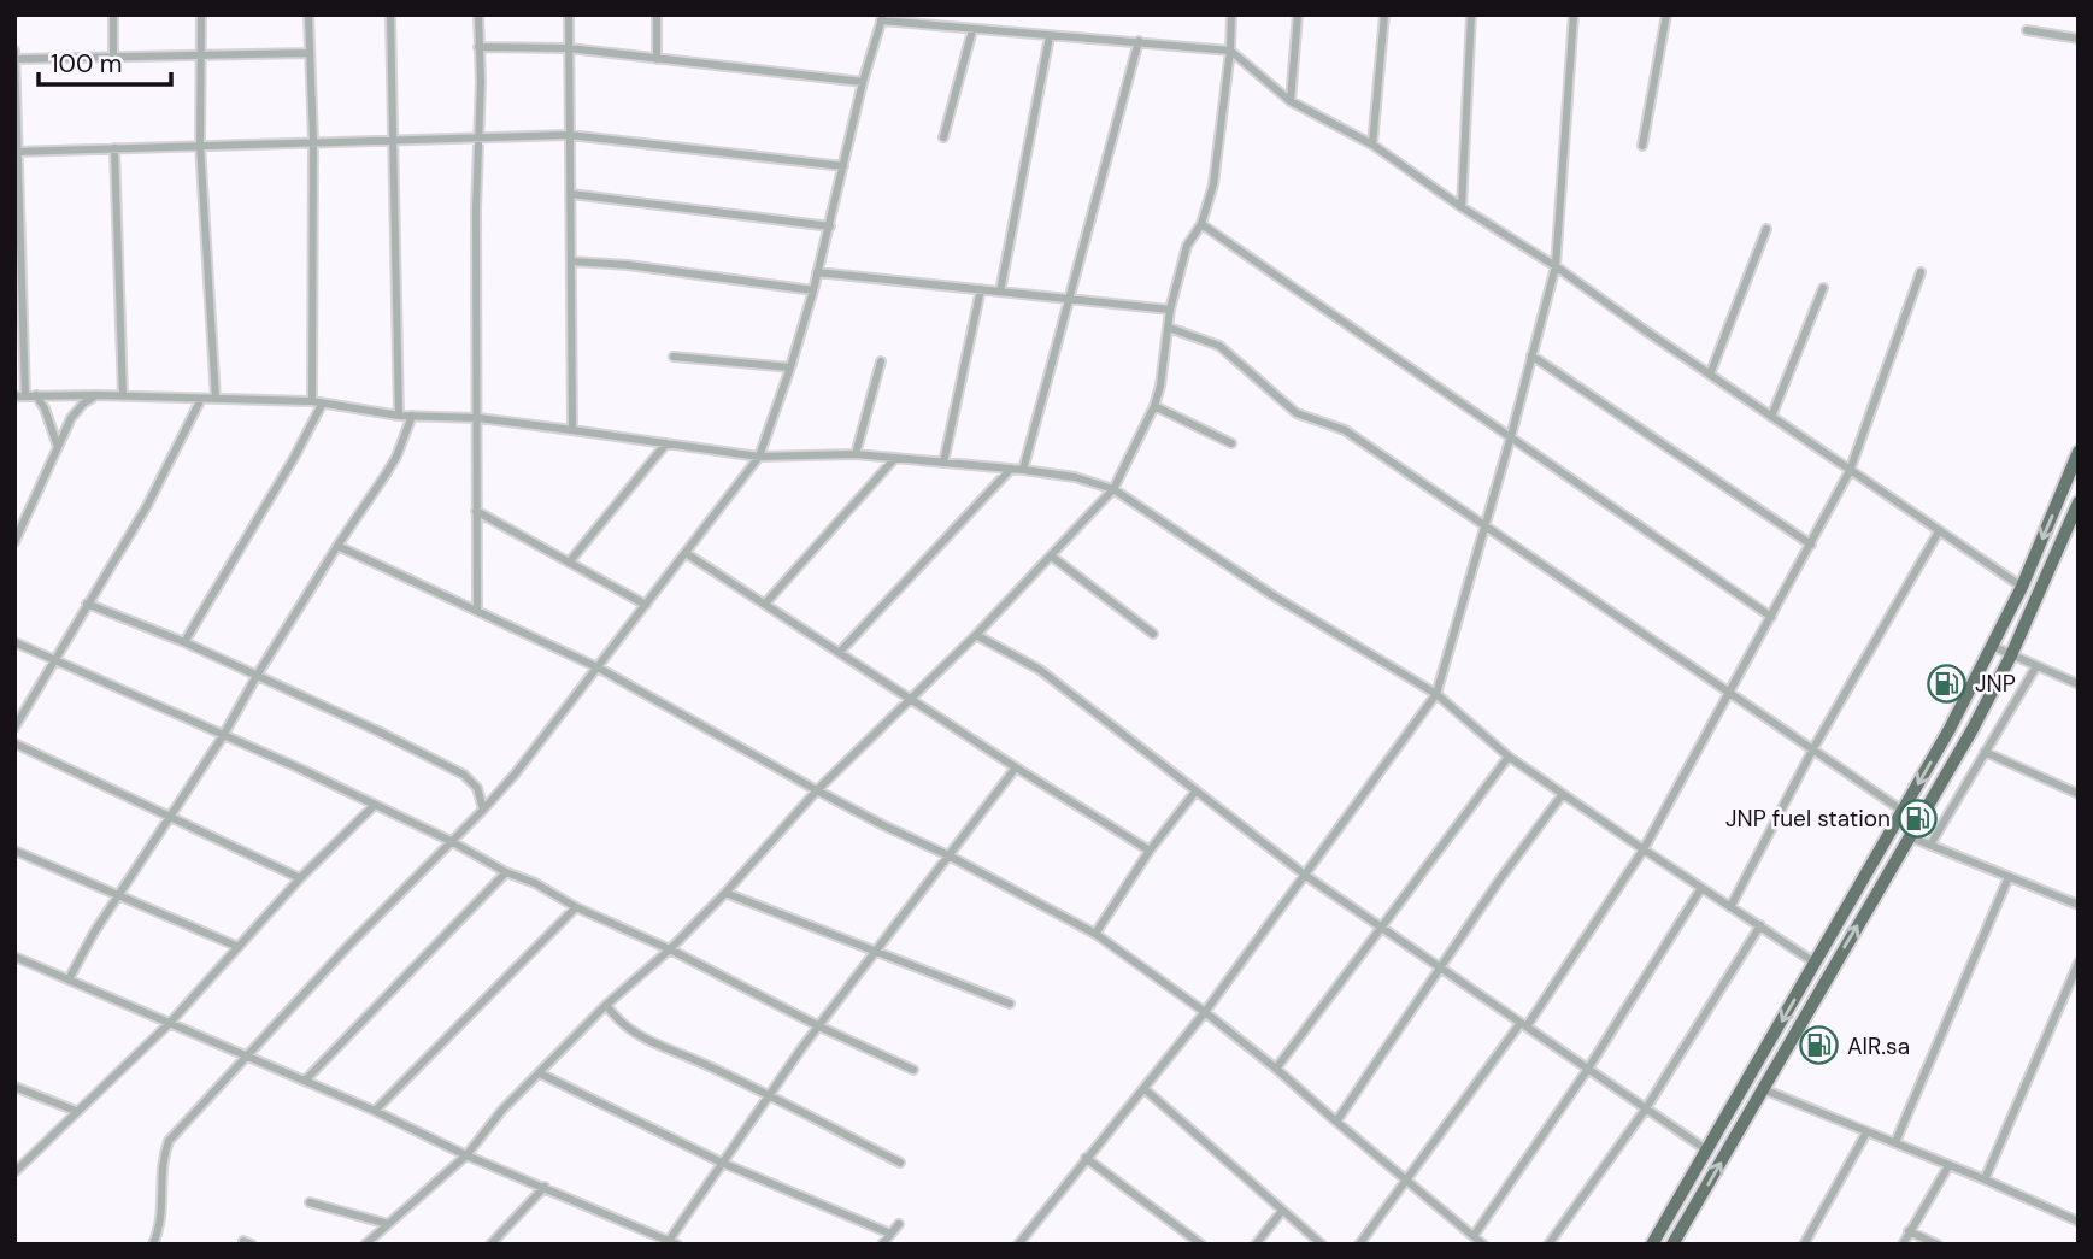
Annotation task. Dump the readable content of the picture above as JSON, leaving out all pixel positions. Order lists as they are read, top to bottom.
{
  "places": {
    "fuel station": ["JNP", "JNP fuel station", "AIR.sa"]
  },
  "scale_bar": "100 m"
}
